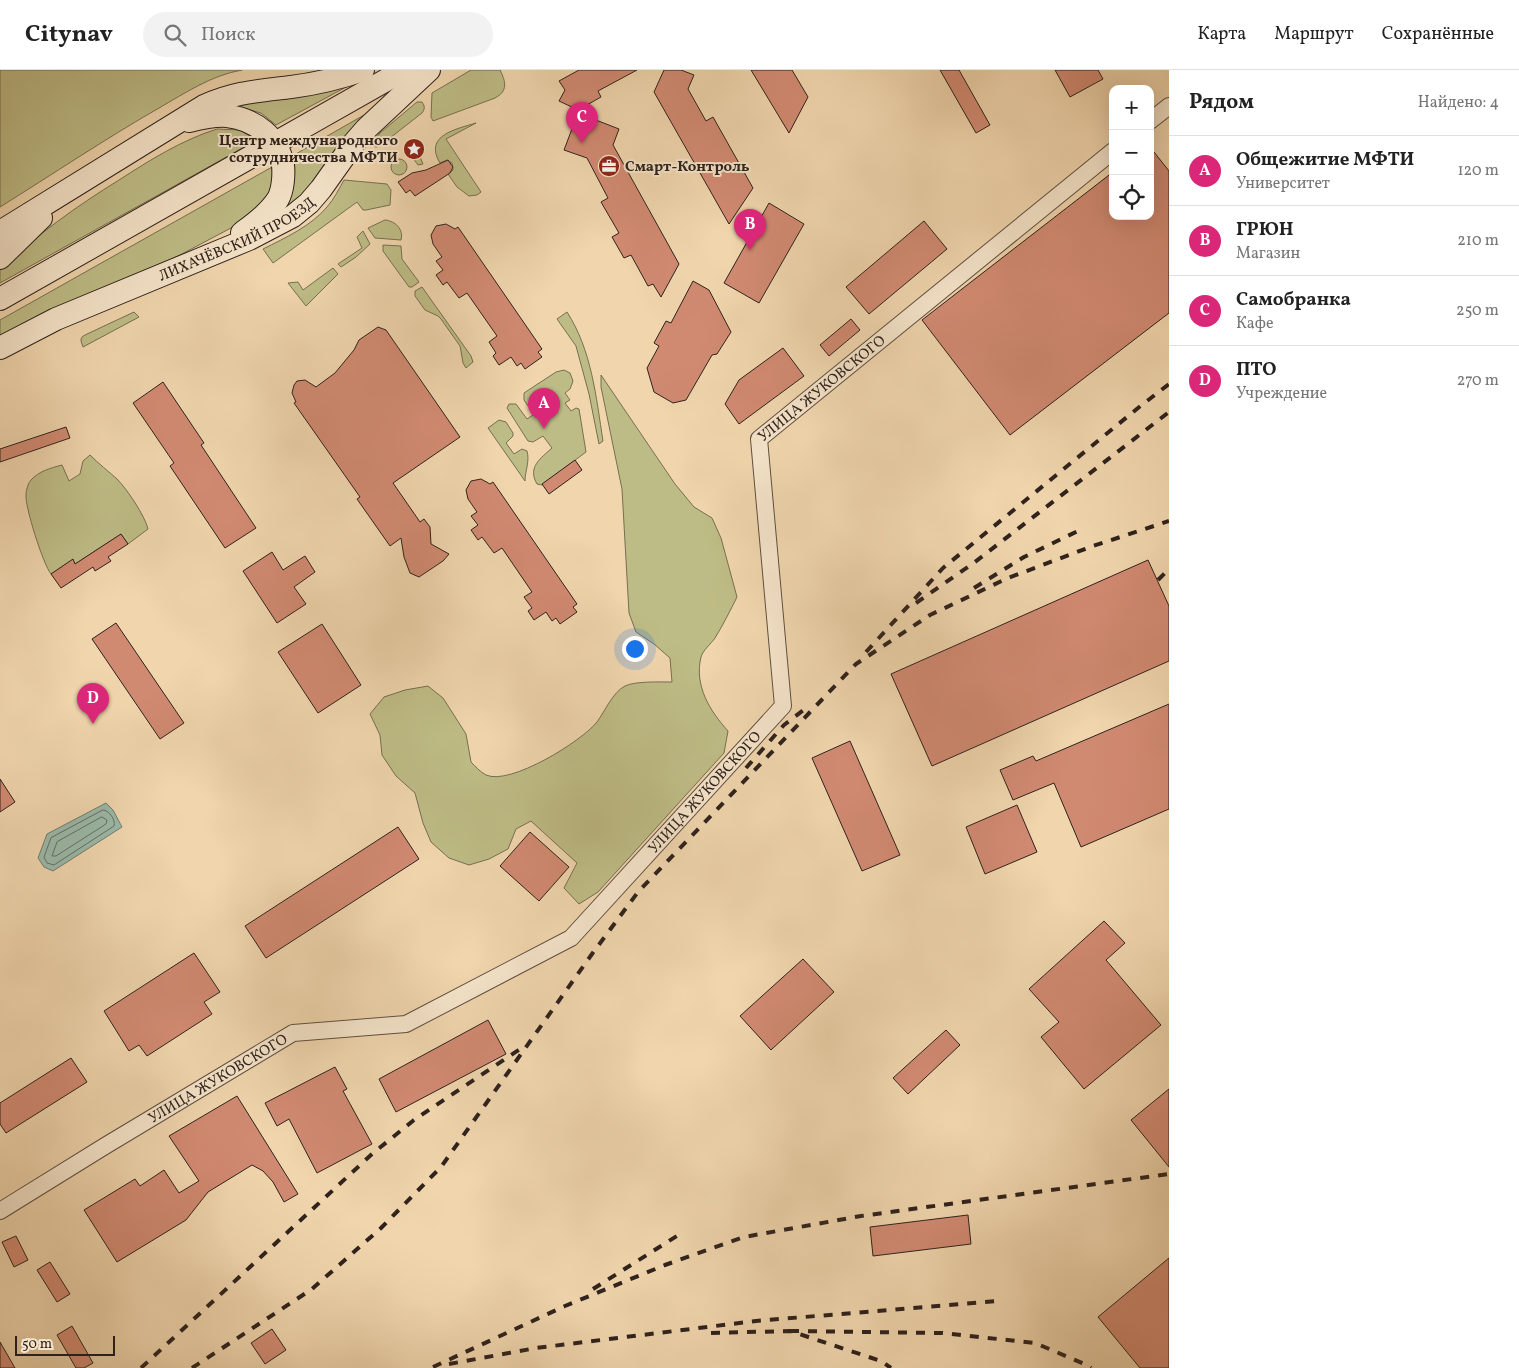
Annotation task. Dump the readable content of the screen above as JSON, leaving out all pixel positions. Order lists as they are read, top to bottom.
{
  "streets": {
    "main road": ["ЛИХАЧЁВСКИЙ ПРОЕЗД"],
    "street": ["УЛИЦА ЖУКОВСКОГО"]
  },
  "places": {
    "place": ["Центр международного сотрудничества МФТИ"],
    "office": ["Смарт-Контроль"]
  },
  "scale_bar": "50 m",
  "page": {
    "header": "Citynav",
    "search": "Поиск",
    "nav": ["Карта", "Маршрут", "Сохранённые"],
    "heading": ["Рядом", "Найдено: 4"],
    "map_buttons": ["+", "−"],
    "pins": [
      "C",
      "B",
      "A",
      "D"
    ],
    "list": [
      {
        "mark": "A",
        "name": "Общежитие МФТИ",
        "note": "Университет",
        "value": "120 m"
      },
      {
        "mark": "B",
        "name": "ГРЮН",
        "note": "Магазин",
        "value": "210 m"
      },
      {
        "mark": "C",
        "name": "Самобранка",
        "note": "Кафе",
        "value": "250 m"
      },
      {
        "mark": "D",
        "name": "ПТО",
        "note": "Учреждение",
        "value": "270 m"
      }
    ],
    "scale": "50 m"
  }
}
